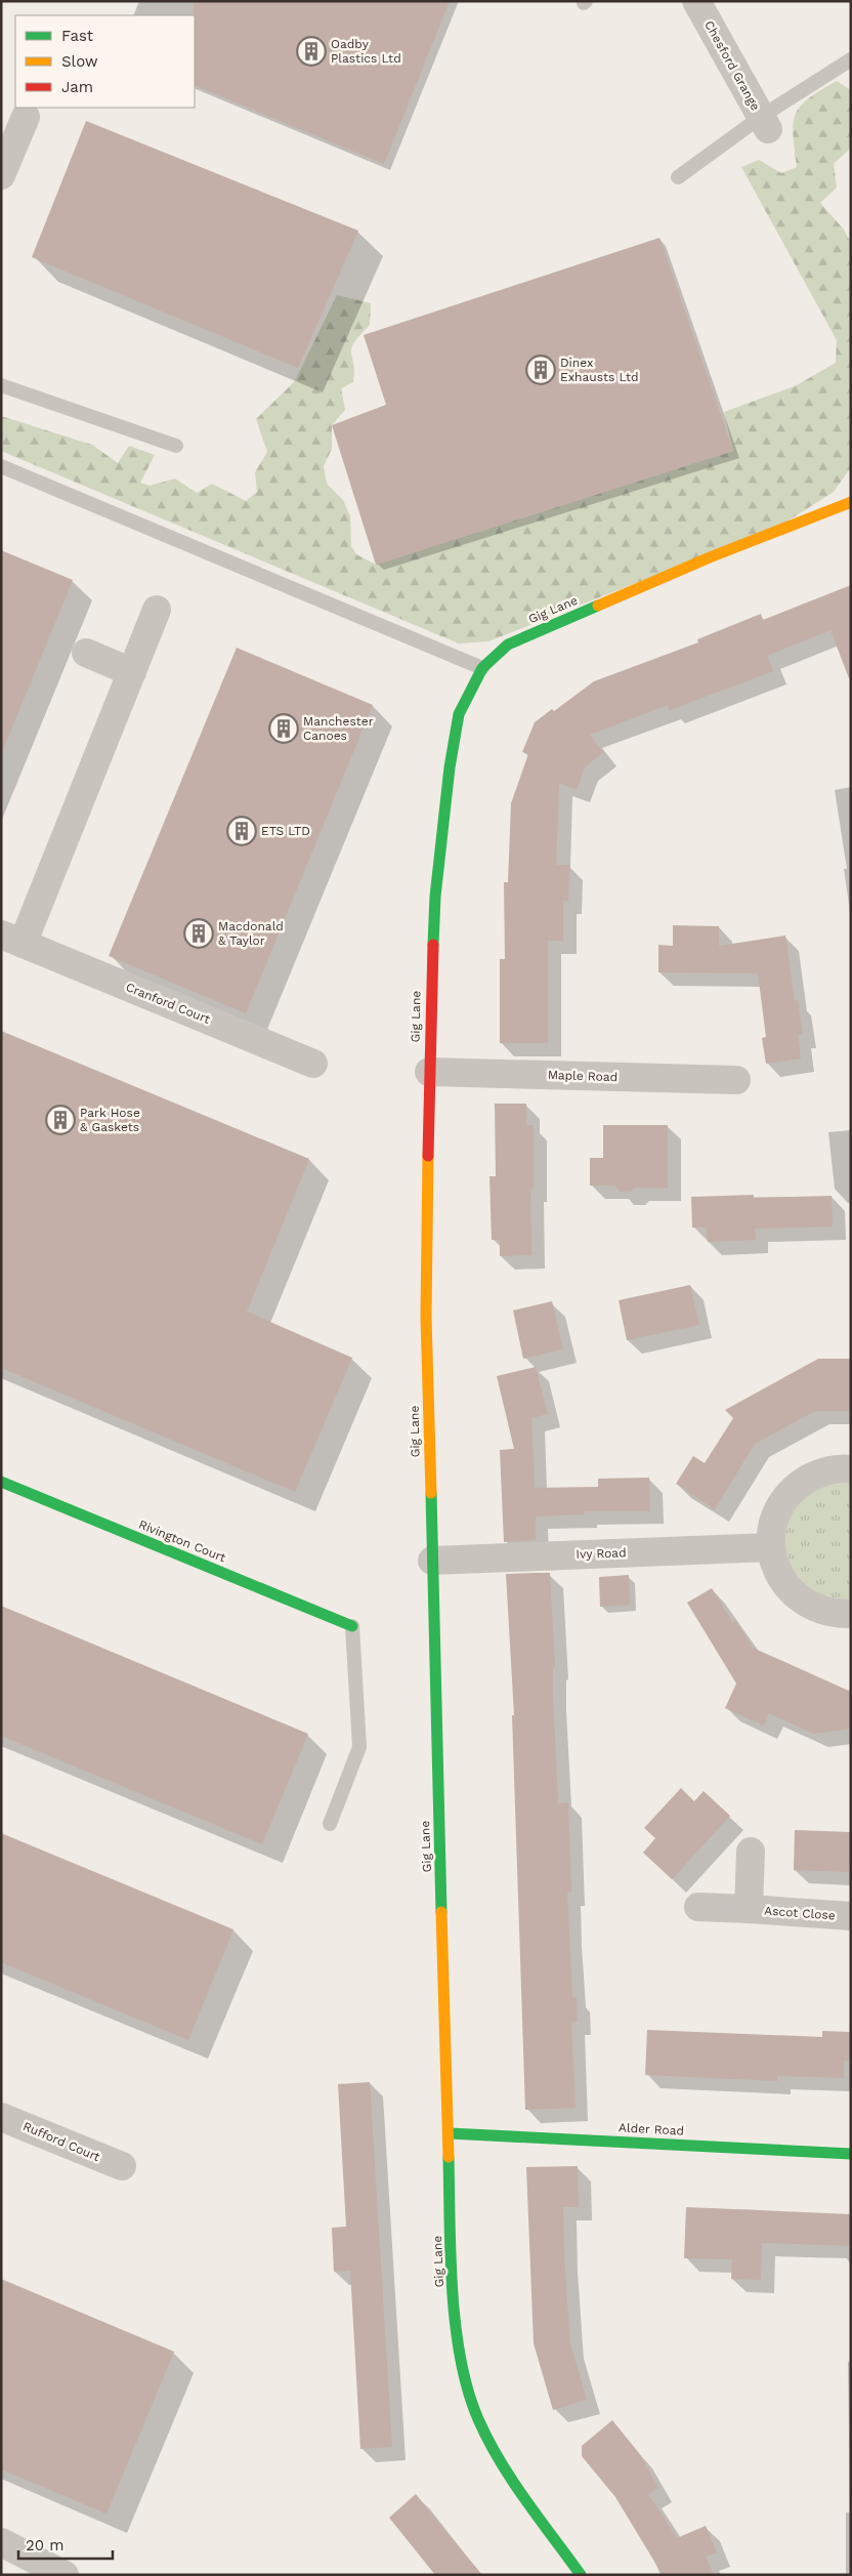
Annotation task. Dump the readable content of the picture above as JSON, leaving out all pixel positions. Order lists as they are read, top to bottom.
{
  "streets": {
    "street": [
      "Chesford Grange",
      "Gig Lane",
      "Cranford Court",
      "Maple Road",
      "Rivington Court",
      "Ivy Road",
      "Ascot Close",
      "Alder Road",
      "Rufford Court"
    ]
  },
  "crossings": [
    ["Gig Lane", "Maple Road"],
    ["Gig Lane", "Ivy Road"],
    ["Gig Lane", "Alder Road"]
  ],
  "places": {
    "building": [
      "Oadby Plastics Ltd",
      "Dinex Exhausts Ltd",
      "Manchester Canoes",
      "ETS LTD",
      "Macdonald & Taylor",
      "Park Hose & Gaskets"
    ]
  },
  "legend": ["Fast", "Slow", "Jam"],
  "scale_bar": "20 m"
}
